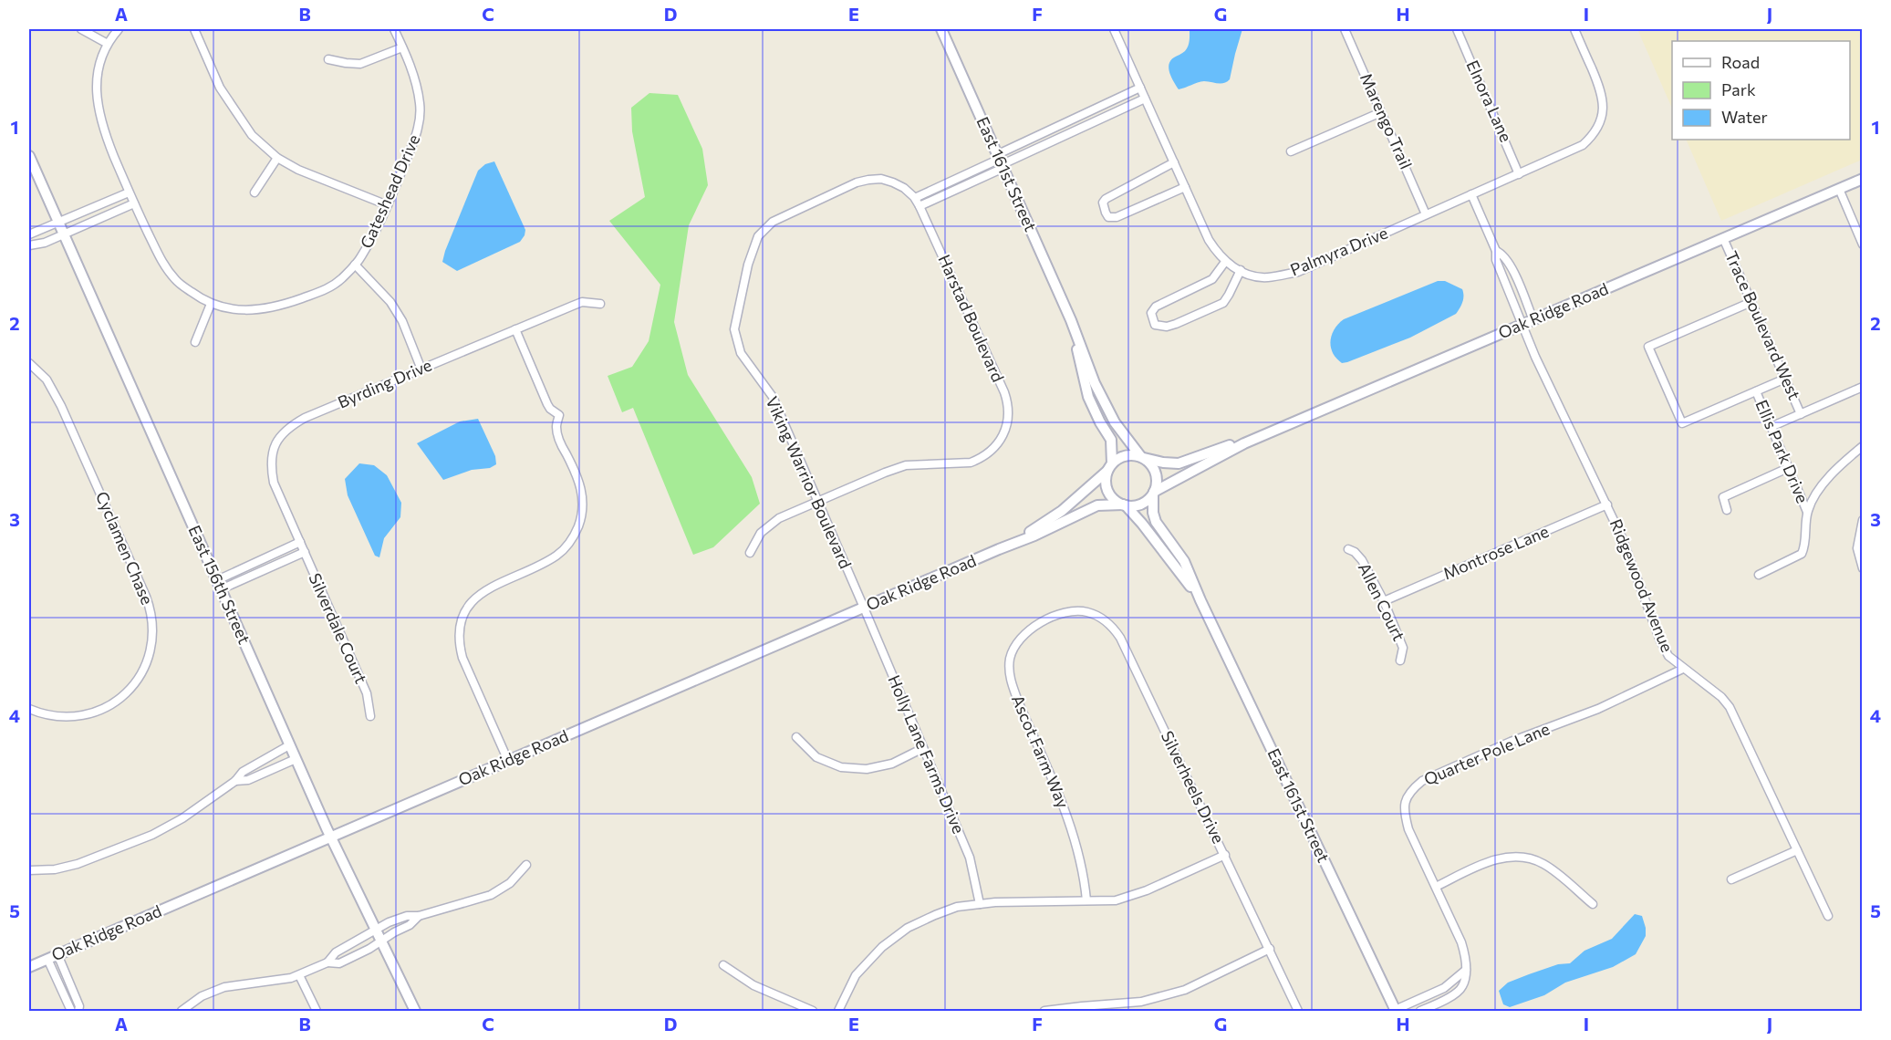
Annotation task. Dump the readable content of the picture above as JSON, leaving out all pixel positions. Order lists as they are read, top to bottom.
{
  "streets": {
    "street": [
      "Elnora Lane",
      "Marengo Trail",
      "East 161st Street",
      "Gateshead Drive",
      "Palmyra Drive",
      "Oak Ridge Road",
      "Harstad Boulevard",
      "Trace Boulevard West",
      "Byrding Drive",
      "Ellis Park Drive",
      "Viking Warrior Boulevard",
      "Cyclamen Chase",
      "Montrose Lane",
      "East 156th Street",
      "Ridgewood Avenue",
      "Allen Court",
      "Silverdale Court",
      "Ascot Farm Way",
      "Holly Lane Farms Drive",
      "Quarter Pole Lane",
      "Silverheels Drive"
    ]
  },
  "crossings": [
    ["Elnora Lane", "Palmyra Drive"],
    ["Marengo Trail", "Palmyra Drive"],
    ["East 161st Street", "Oak Ridge Road"],
    ["Oak Ridge Road", "Trace Boulevard West"],
    ["Oak Ridge Road", "Viking Warrior Boulevard"],
    ["Oak Ridge Road", "East 156th Street"],
    ["Oak Ridge Road", "Ridgewood Avenue"],
    ["Oak Ridge Road", "Holly Lane Farms Drive"],
    ["Harstad Boulevard", "Viking Warrior Boulevard"],
    ["Byrding Drive", "Silverdale Court"],
    ["Viking Warrior Boulevard", "Holly Lane Farms Drive"],
    ["Montrose Lane", "Ridgewood Avenue"],
    ["Montrose Lane", "Allen Court"],
    ["Ridgewood Avenue", "Quarter Pole Lane"],
    ["Ascot Farm Way", "Silverheels Drive"]
  ],
  "legend": ["Road", "Park", "Water"],
  "grid": {
    "columns": [
      "A",
      "B",
      "C",
      "D",
      "E",
      "F",
      "G",
      "H",
      "I",
      "J"
    ],
    "rows": [
      "1",
      "2",
      "3",
      "4",
      "5"
    ]
  }
}
